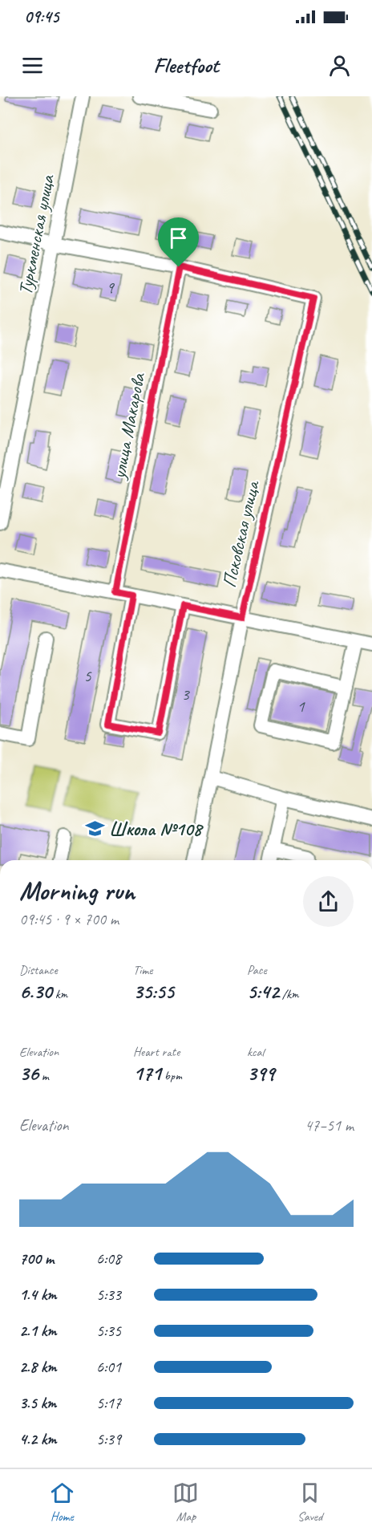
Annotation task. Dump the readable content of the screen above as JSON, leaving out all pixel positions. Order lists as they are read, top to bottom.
{
  "streets": {
    "street": ["Туркменская улица", "улица Макарова", "Псковская улица"]
  },
  "crossings": [
    ["улица Макарова", "Псковская улица"]
  ],
  "places": {
    "school or university": ["Школа №108"]
  },
  "house_numbers": [
    "9",
    "5",
    "3",
    "1"
  ],
  "page": {
    "status": "09:45",
    "header": "Fleetfoot",
    "heading": ["Morning run", "09:45 · 9 × 700 m"],
    "stats": [
      ["Distance", "6.30 km"],
      ["Time", "35:55"],
      ["Pace", "5:42 /km"],
      ["Elevation", "36 m"],
      ["Heart rate", "171 bpm"],
      ["kcal", "399"]
    ],
    "chart": ["Elevation", "47–51 m"],
    "list": [
      {
        "name": "700 m",
        "note": "6:08"
      },
      {
        "name": "1.4 km",
        "note": "5:33"
      },
      {
        "name": "2.1 km",
        "note": "5:35"
      },
      {
        "name": "2.8 km",
        "note": "6:01"
      },
      {
        "name": "3.5 km",
        "note": "5:17"
      },
      {
        "name": "4.2 km",
        "note": "5:39"
      }
    ],
    "tabs": ["Home", "Map", "Saved"]
  }
}
